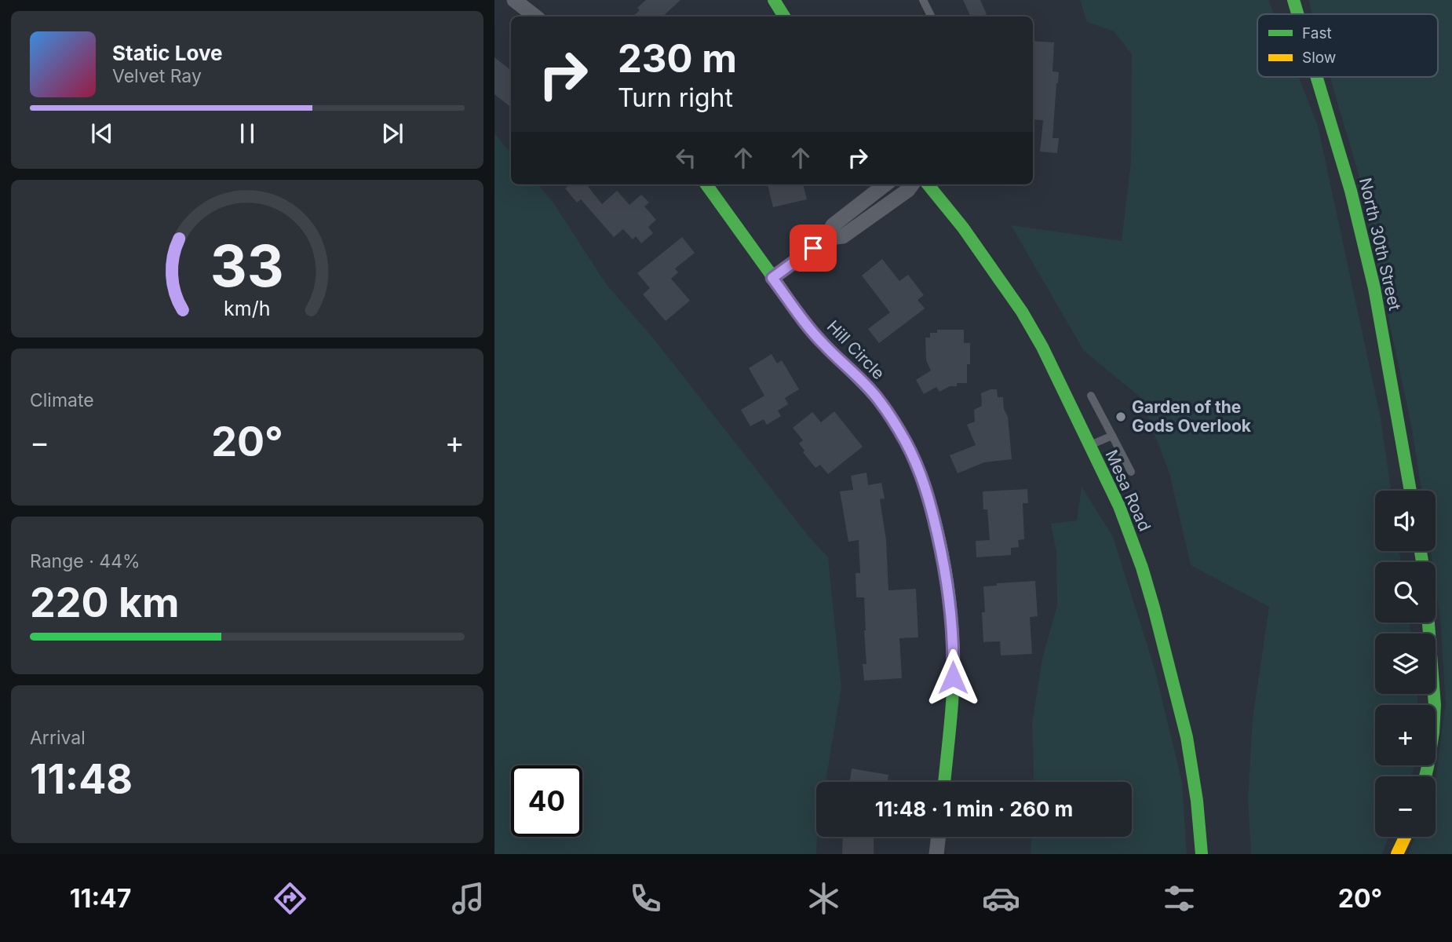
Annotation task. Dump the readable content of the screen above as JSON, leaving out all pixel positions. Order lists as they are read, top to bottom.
{
  "streets": {
    "main road": ["North 30th Street", "Hill Circle", "Mesa Road"]
  },
  "places": ["Garden of the Gods Overlook"],
  "legend": ["Fast", "Slow"],
  "page": {
    "turn": ["230 m", "Turn right"],
    "song": ["Static Love", "Velvet Ray"],
    "tile": [
      "Climate",
      ["Range · 44%", "220 km"],
      ["Arrival", "11:48"]
    ],
    "heat": ["−", "20°", "+"],
    "map_buttons": ["+", "−"],
    "limit": "40",
    "trip": "11:48 · 1 min · 260 m",
    "tabs": ["11:47", "20°"],
    "gauge": ["33", "km/h"]
  }
}
